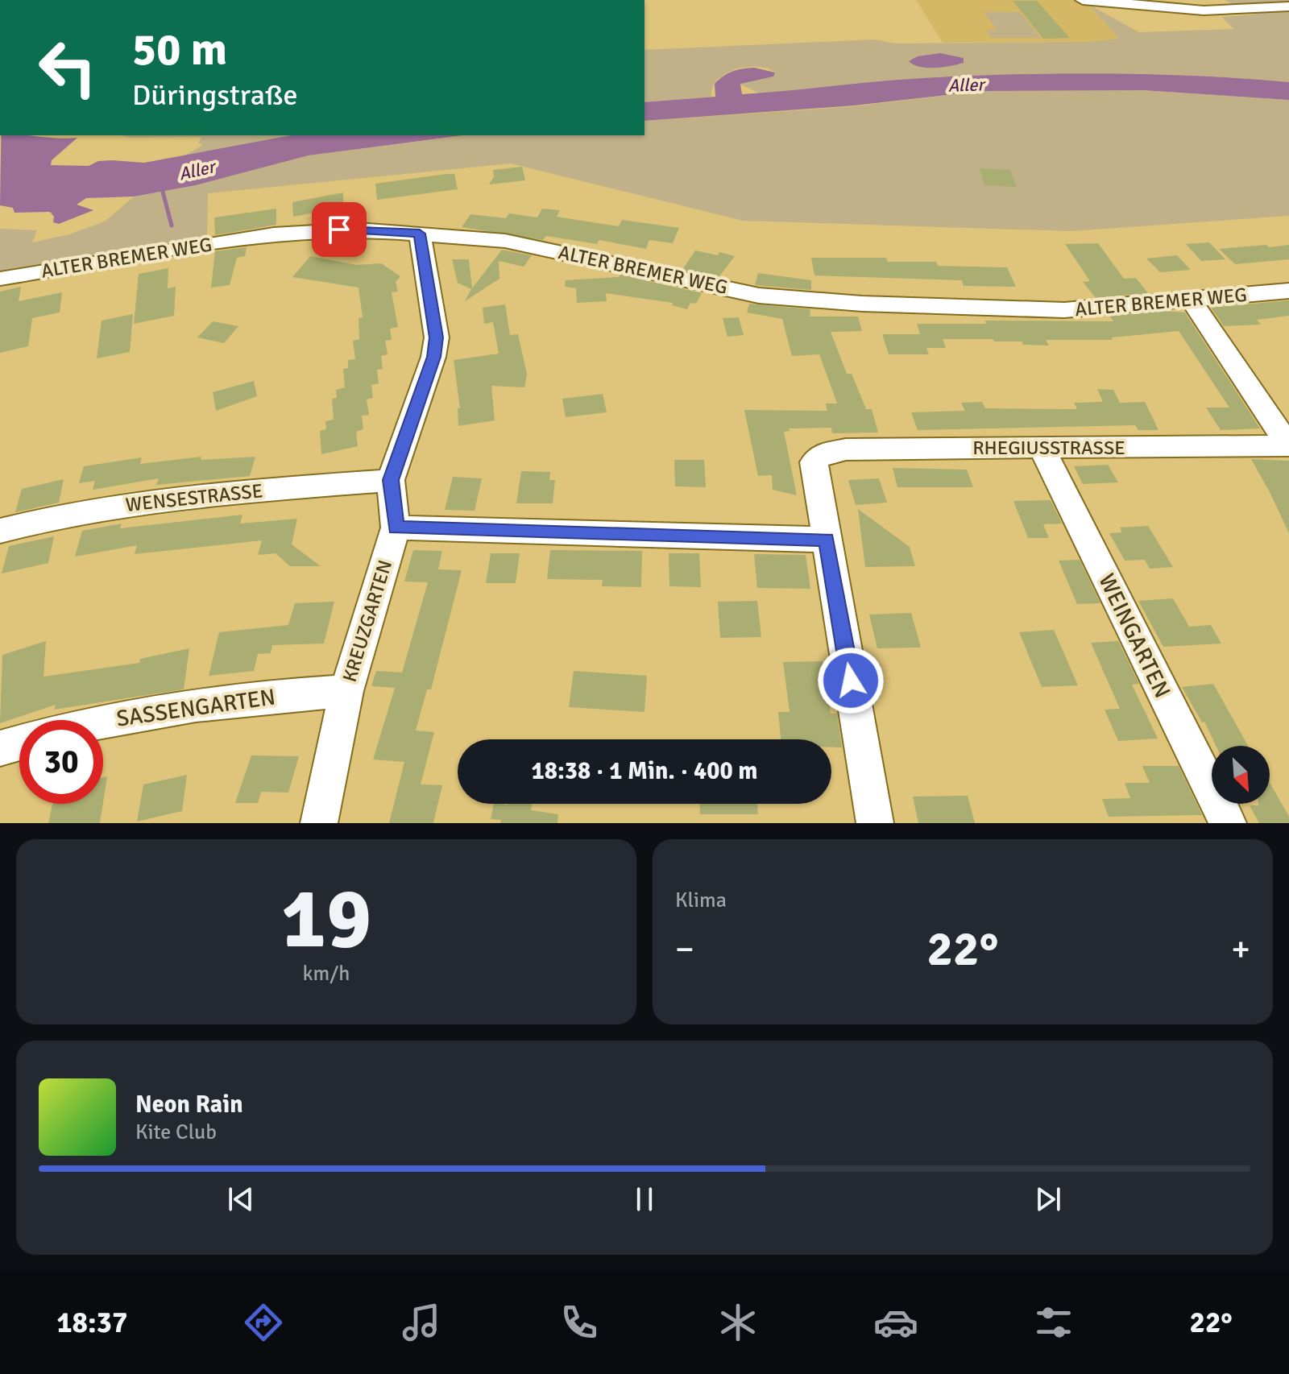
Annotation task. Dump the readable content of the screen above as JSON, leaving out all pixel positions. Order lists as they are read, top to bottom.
{
  "streets": {
    "street": [
      "ALTER BREMER WEG",
      "RHEGIUSSTRASSE",
      "WENSESTRASSE",
      "KREUZGARTEN",
      "WEINGARTEN",
      "SASSENGARTEN"
    ]
  },
  "crossings": [
    ["ALTER BREMER WEG", "KREUZGARTEN"],
    ["RHEGIUSSTRASSE", "WEINGARTEN"],
    ["WENSESTRASSE", "KREUZGARTEN"],
    ["KREUZGARTEN", "SASSENGARTEN"]
  ],
  "water": ["Aller"],
  "north": "bottom right",
  "page": {
    "turn": ["50 m", "Düringstraße"],
    "limit": "30",
    "trip": "18:38 · 1 Min. · 400 m",
    "tile": [
      ["19", "km/h"],
      "Klima"
    ],
    "heat": ["−", "22°", "+"],
    "song": ["Neon Rain", "Kite Club"],
    "tabs": ["18:37", "22°"]
  }
}
